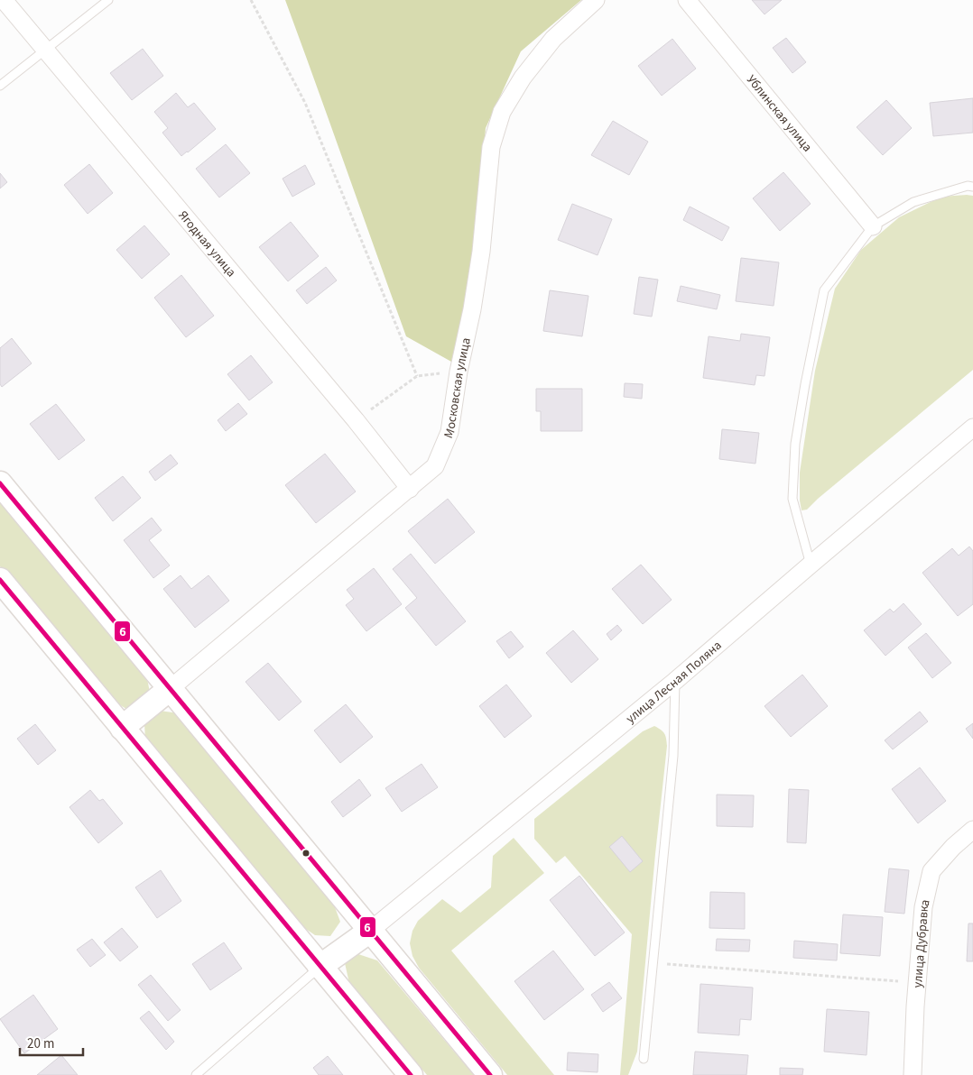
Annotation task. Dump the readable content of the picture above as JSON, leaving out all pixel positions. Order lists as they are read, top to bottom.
{
  "streets": {
    "street": [
      "Ублинская улица",
      "Ягодная улица",
      "Московская улица",
      "улица Лесная Поляна",
      "улица Дубравка"
    ]
  },
  "crossings": [
    ["Ягодная улица", "Московская улица"]
  ],
  "lines": ["transit line 6"],
  "scale_bar": "20 m"
}
